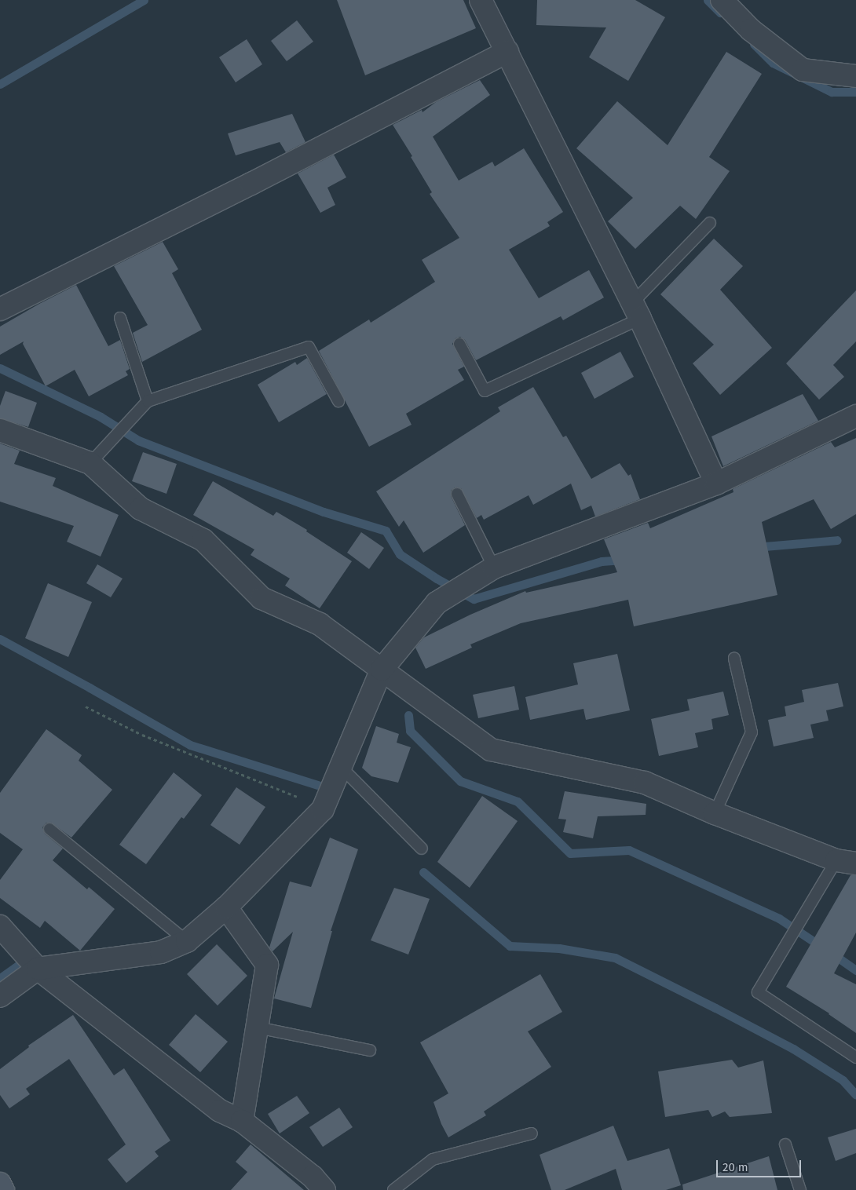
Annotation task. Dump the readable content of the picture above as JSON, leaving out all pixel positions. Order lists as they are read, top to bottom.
{
  "scale_bar": "20 m"
}
